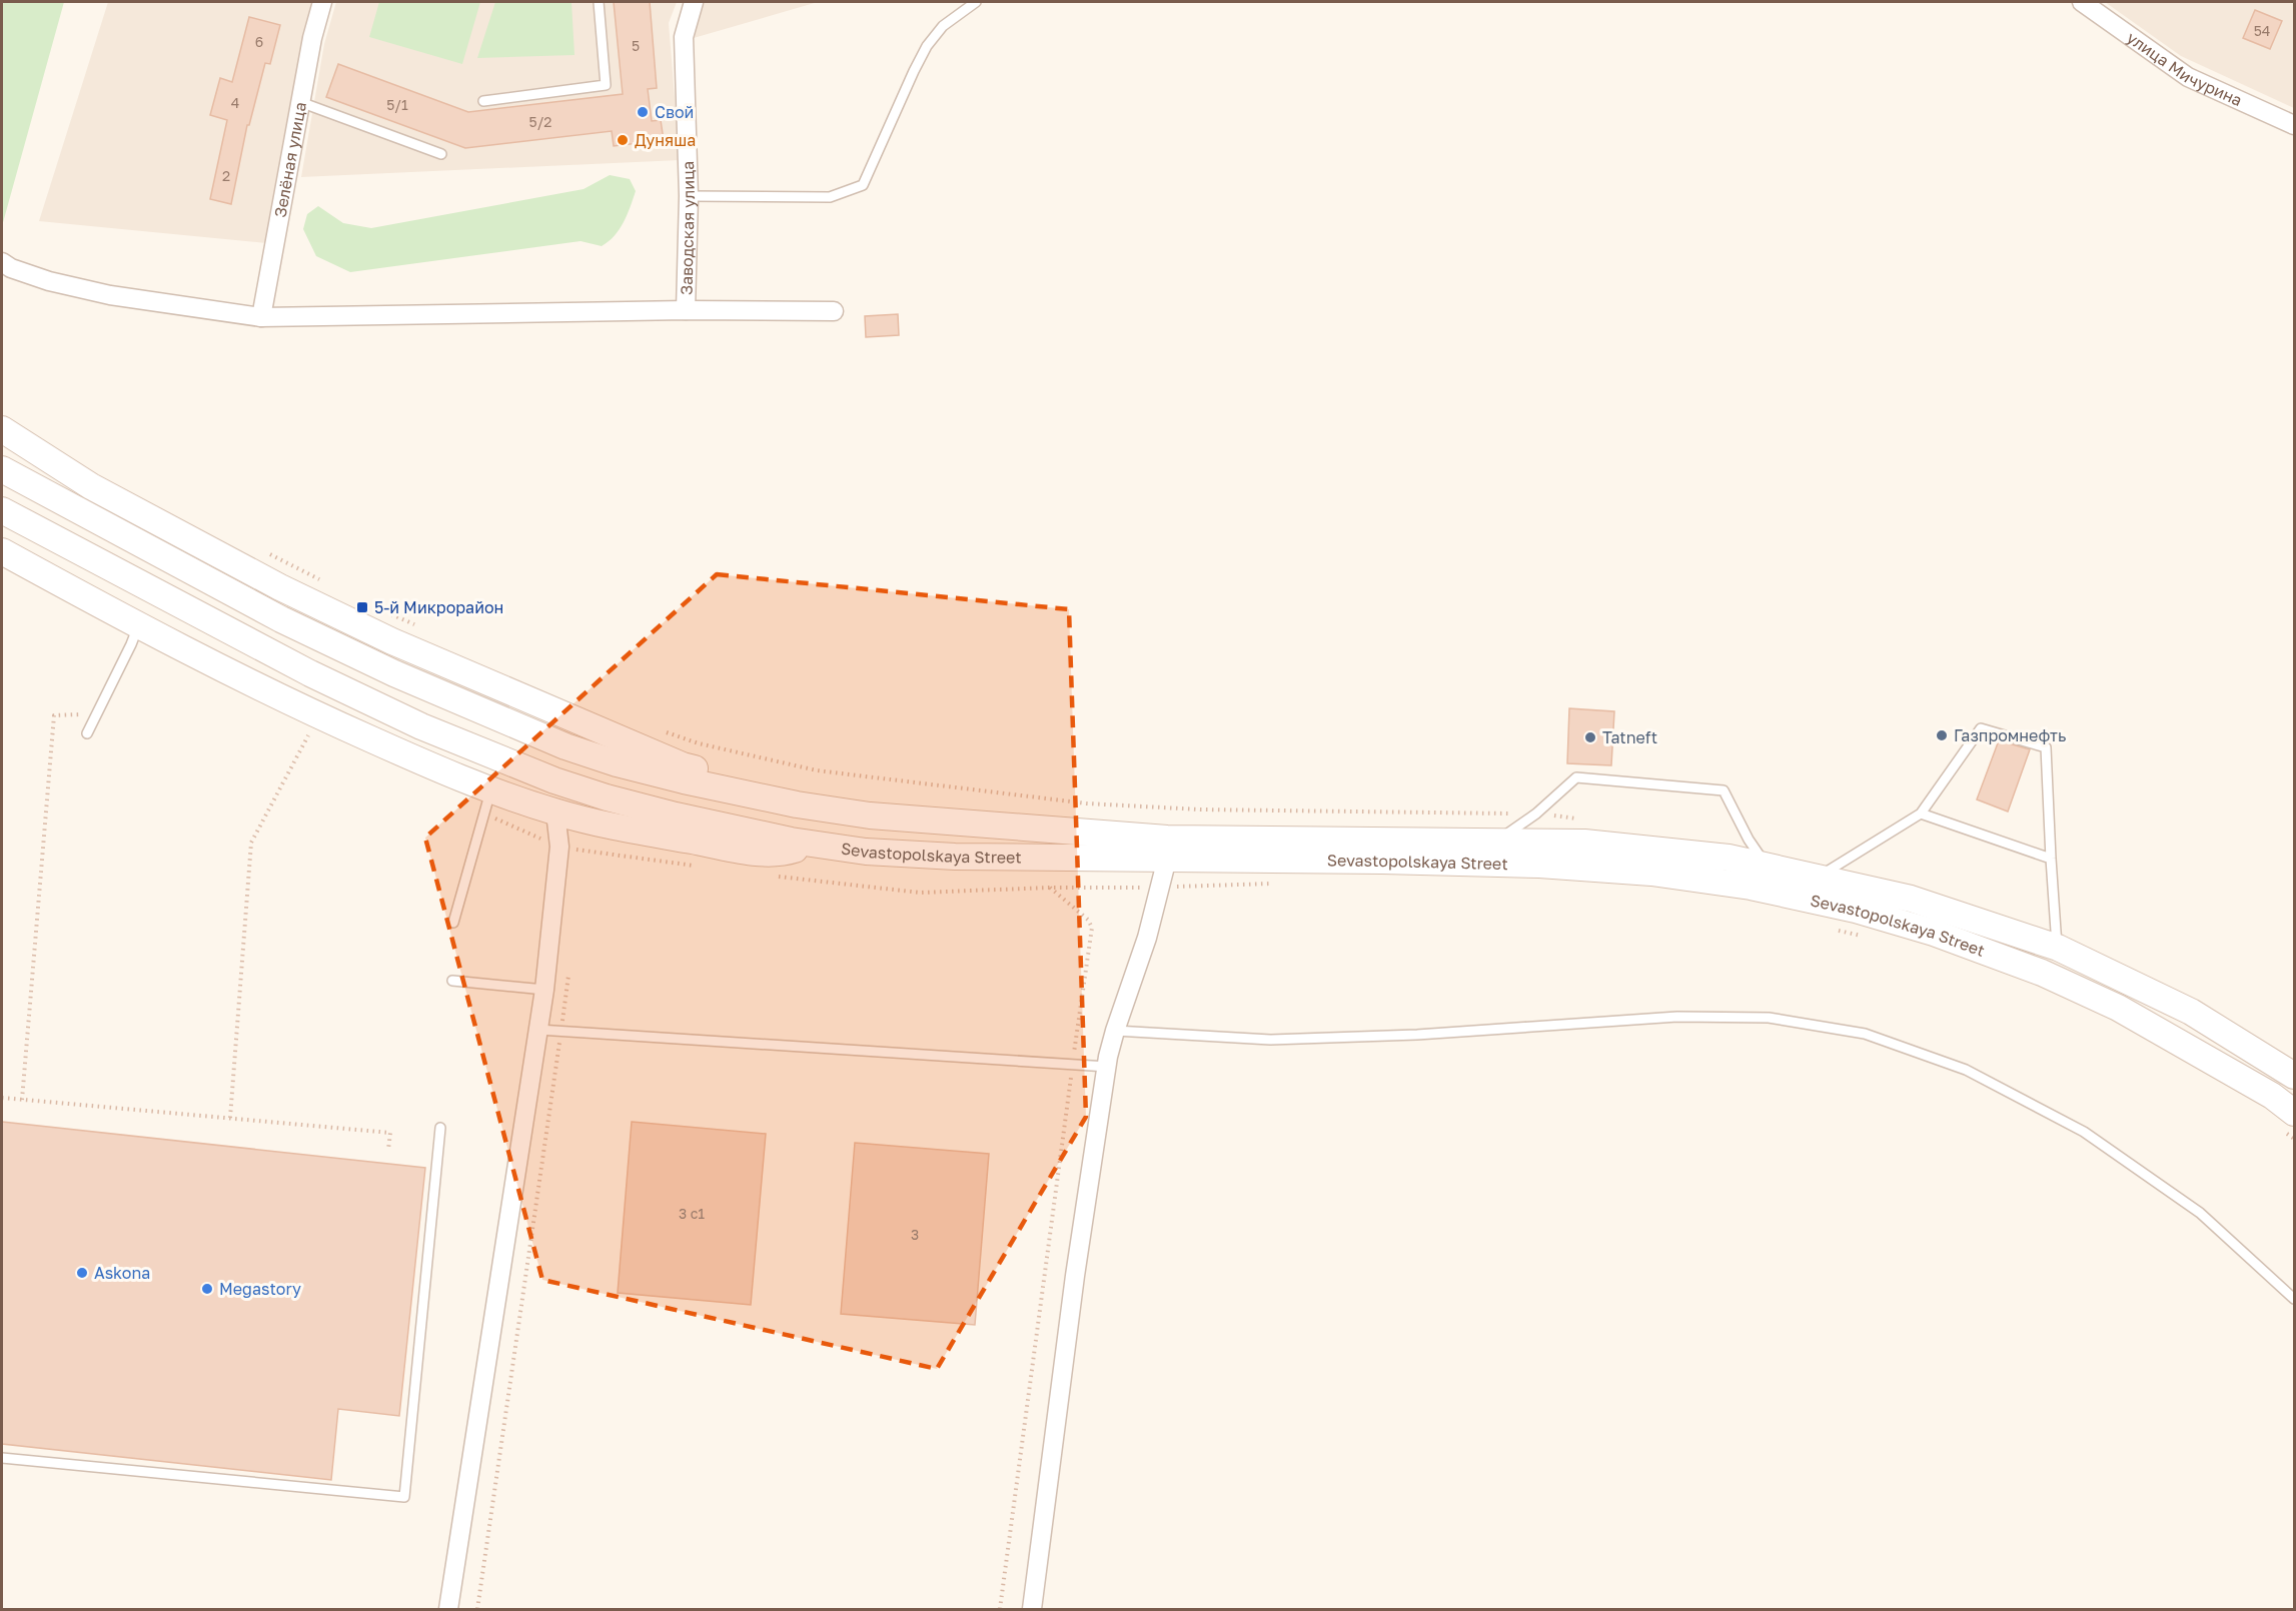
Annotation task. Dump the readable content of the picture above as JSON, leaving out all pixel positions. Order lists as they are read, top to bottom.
{
  "streets": {
    "main road": ["Sevastopolskaya Street"],
    "street": ["улица Мичурина", "Зелёная улица", "Заводская улица"]
  },
  "places": {
    "other": [
      "Свой",
      "Дуняша",
      "Газпромнефть",
      "Tatneft",
      "Askona",
      "Megastory"
    ],
    "transit": ["5-й Микрорайон"]
  },
  "house_numbers": [
    "54",
    "6",
    "5",
    "4",
    "5/1",
    "5/2",
    "2",
    "3 с1",
    "3"
  ]
}
